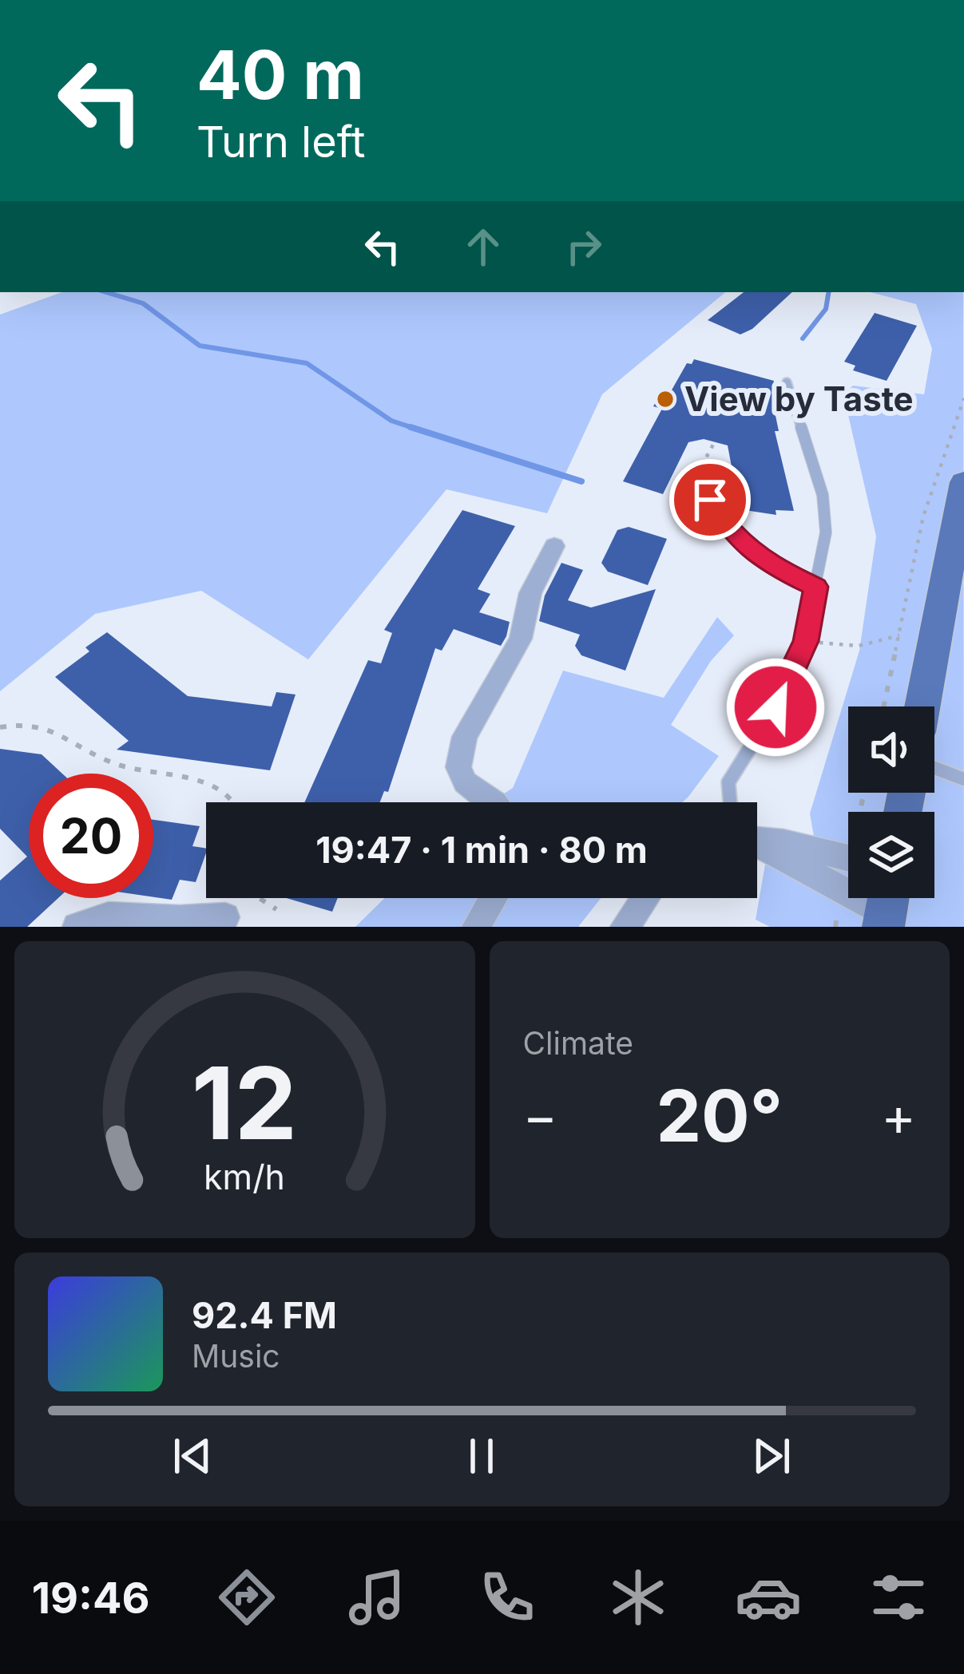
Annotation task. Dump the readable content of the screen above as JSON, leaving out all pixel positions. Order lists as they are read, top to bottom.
{
  "places": ["View by Taste"],
  "page": {
    "turn": ["40 m", "Turn left"],
    "limit": "20",
    "trip": "19:47 · 1 min · 80 m",
    "tile": "Climate",
    "heat": ["−", "20°", "+"],
    "song": ["92.4 FM", "Music"],
    "tabs": "19:46",
    "gauge": ["12", "km/h"]
  }
}
